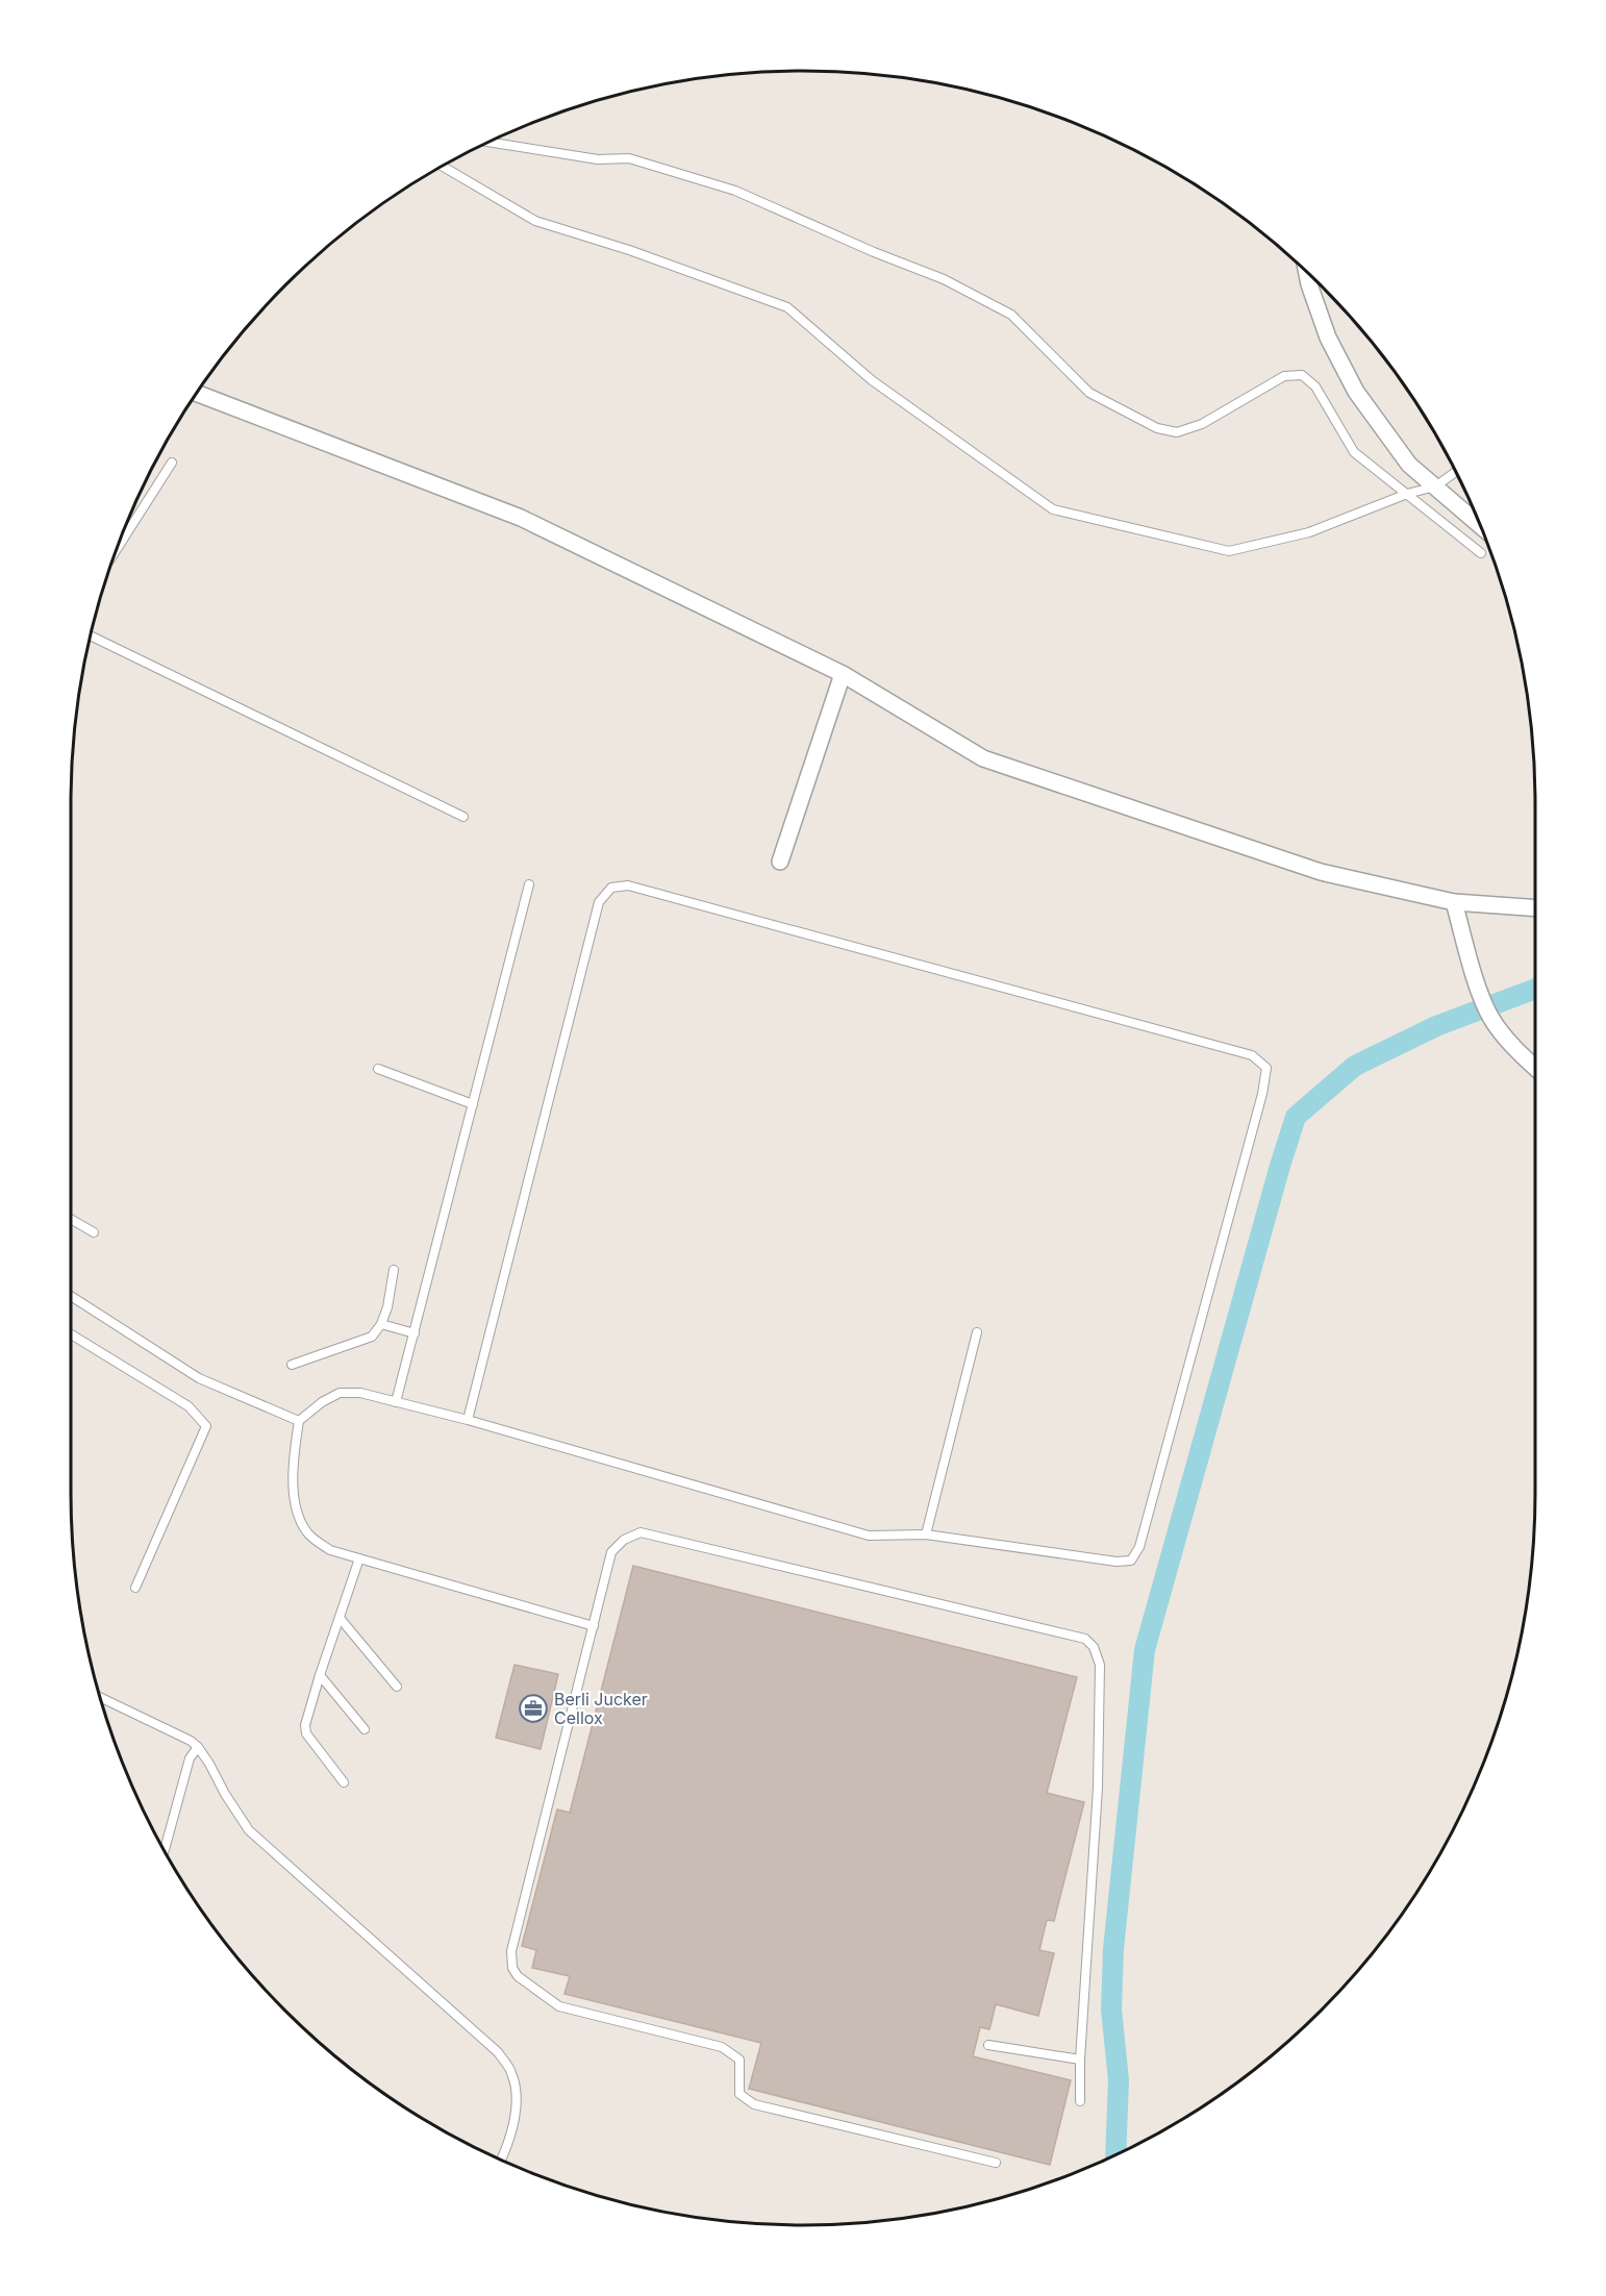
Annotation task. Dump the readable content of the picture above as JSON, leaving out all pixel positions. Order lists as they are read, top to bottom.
{
  "places": {
    "office": ["Berli Jucker Cellox"]
  }
}
